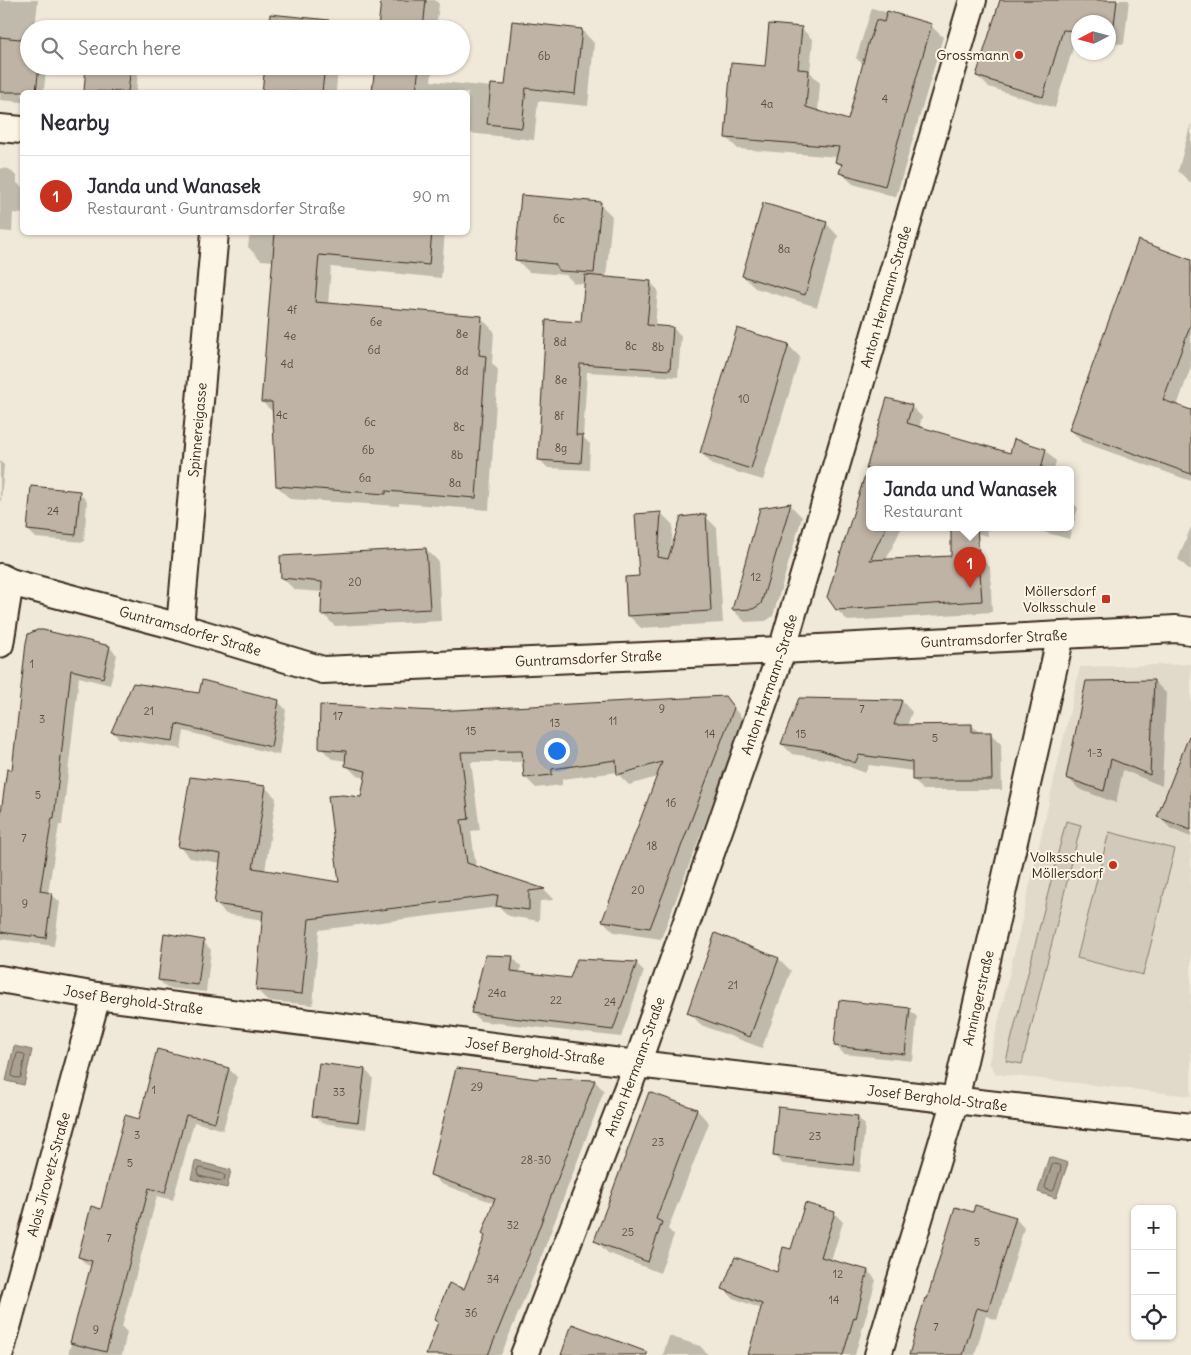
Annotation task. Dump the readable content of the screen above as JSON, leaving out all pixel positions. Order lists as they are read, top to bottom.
{
  "streets": {
    "street": [
      "Anton Hermann-Straße",
      "Spinnereigasse",
      "Guntramsdorfer Straße",
      "Anningerstraße",
      "Josef Berghold-Straße",
      "Alois Jirovetz-Straße"
    ]
  },
  "crossings": [
    ["Anton Hermann-Straße", "Guntramsdorfer Straße"],
    ["Anton Hermann-Straße", "Josef Berghold-Straße"],
    ["Spinnereigasse", "Guntramsdorfer Straße"],
    ["Guntramsdorfer Straße", "Anningerstraße"],
    ["Anningerstraße", "Josef Berghold-Straße"],
    ["Josef Berghold-Straße", "Alois Jirovetz-Straße"]
  ],
  "places": {
    "other": ["Grossmann", "Volksschule Möllersdorf"],
    "transit": ["Möllersdorf Volksschule"]
  },
  "house_numbers": [
    "6b",
    "4",
    "4a",
    "6c",
    "8a",
    "4f",
    "6e",
    "8e",
    "4e",
    "8d",
    "8c",
    "8b",
    "6d",
    "4d",
    "8d",
    "8e",
    "10",
    "4c",
    "8f",
    "6c",
    "8c",
    "8g",
    "6b",
    "8b",
    "6a",
    "8a",
    "24",
    "12",
    "20",
    "1",
    "9",
    "7",
    "21",
    "17",
    "3",
    "11",
    "13",
    "15",
    "14",
    "15",
    "5",
    "1-3",
    "5",
    "16",
    "7",
    "18",
    "20",
    "9",
    "21",
    "24a",
    "22",
    "24",
    "29",
    "1",
    "33",
    "3",
    "23",
    "23",
    "28-30",
    "5",
    "32",
    "25",
    "7",
    "5",
    "12",
    "34",
    "14",
    "36",
    "7",
    "9"
  ],
  "north": "left",
  "page": {
    "search": "Search here",
    "heading": "Nearby",
    "list": [
      {
        "mark": "1",
        "name": "Janda und Wanasek",
        "note": "Restaurant · Guntramsdorfer Straße",
        "value": "90 m"
      }
    ],
    "popup": ["Janda und Wanasek", "Restaurant"],
    "pins": "1",
    "map_buttons": ["+", "−"]
  }
}
